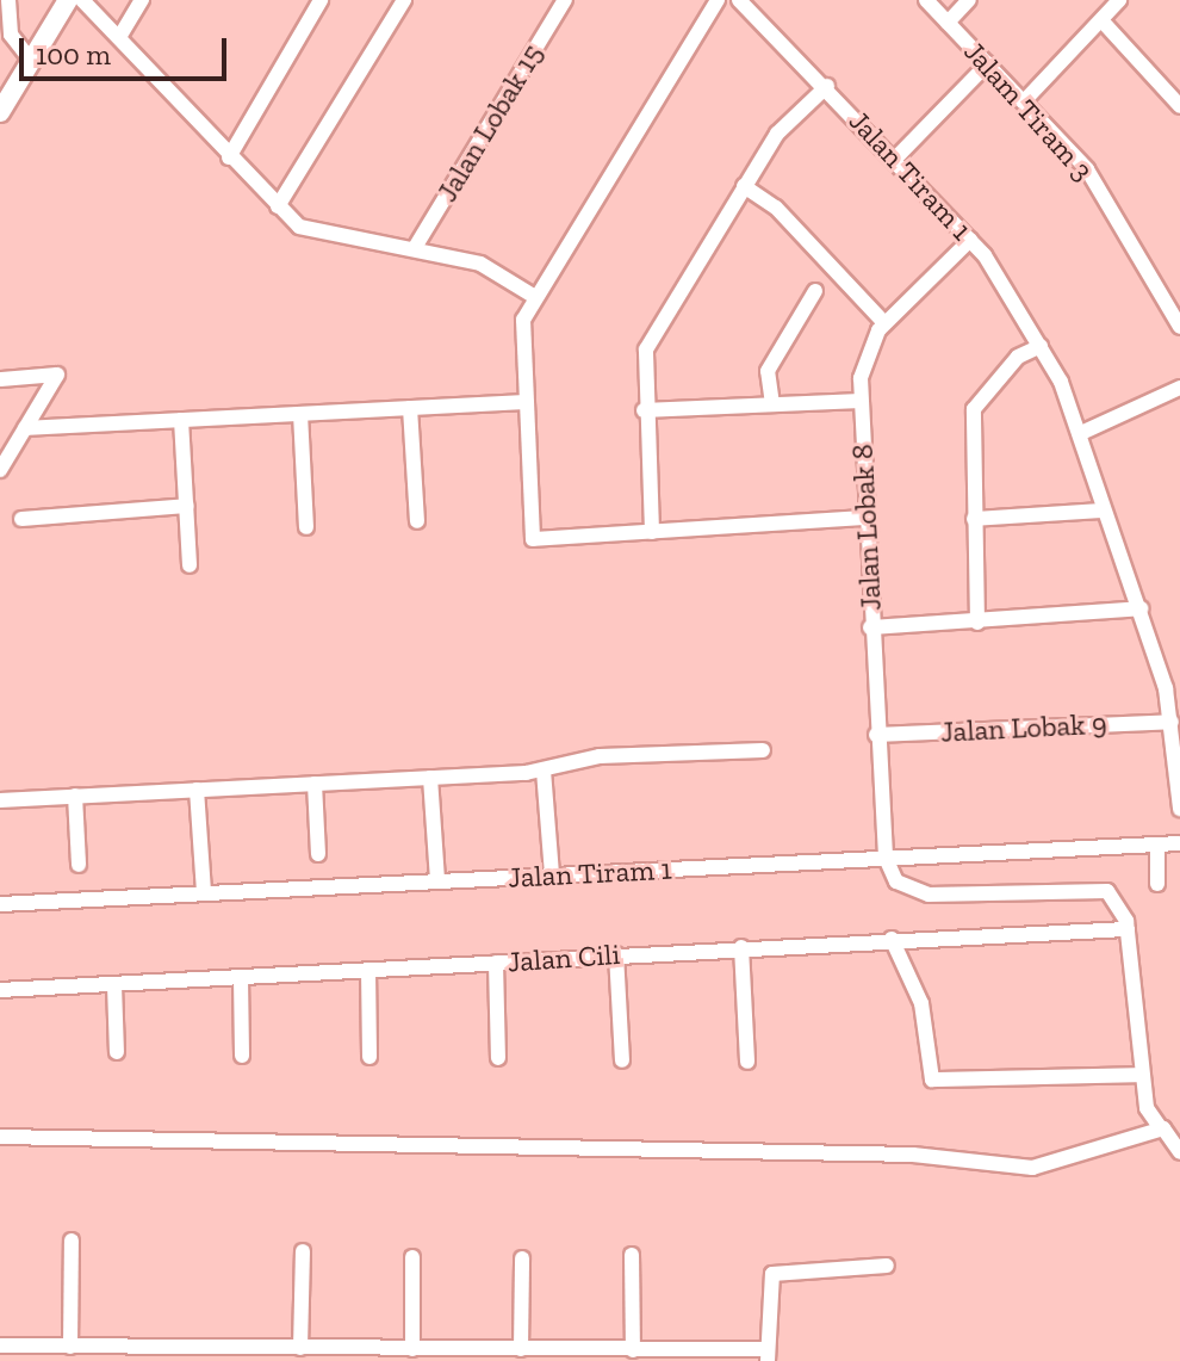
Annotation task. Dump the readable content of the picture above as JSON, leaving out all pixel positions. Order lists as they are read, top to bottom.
{
  "streets": {
    "street": [
      "Jalam Tiram 3",
      "Jalan Lobak 15",
      "Jalan Tiram 1",
      "Jalan Lobak 8",
      "Jalan Lobak 9",
      "Jalan Cili"
    ]
  },
  "crossings": [
    ["Jalan Tiram 1", "Jalan Lobak 8"],
    ["Jalan Tiram 1", "Jalan Lobak 9"],
    ["Jalan Lobak 8", "Jalan Lobak 9"]
  ],
  "scale_bar": "100 m"
}
